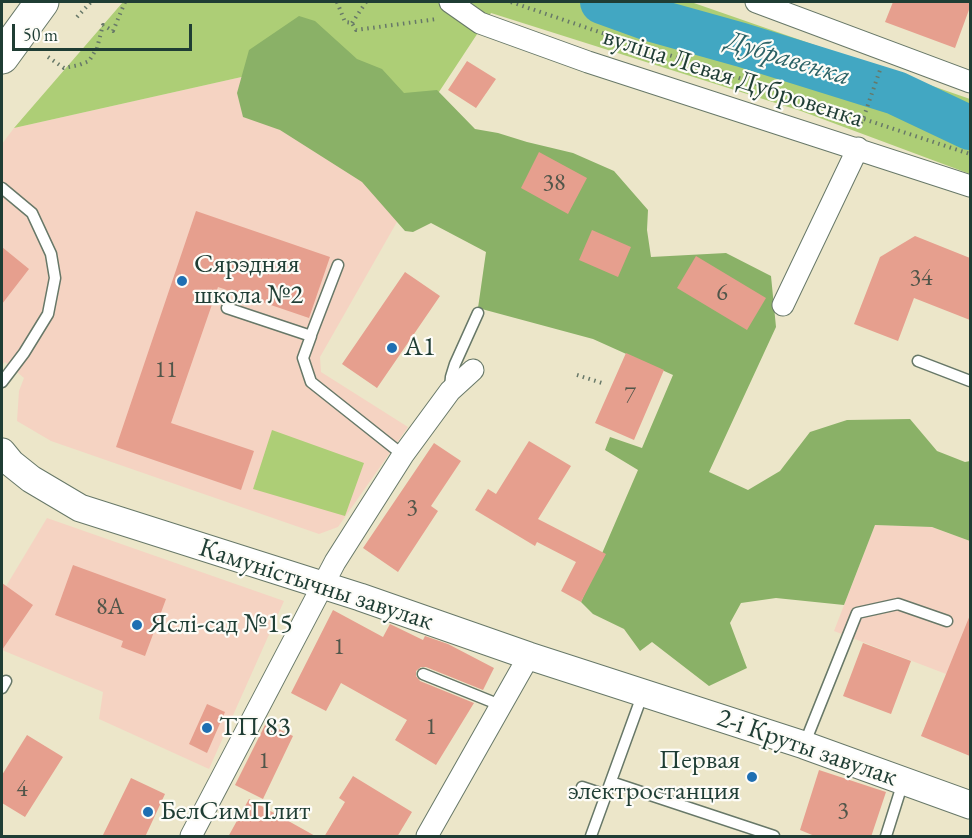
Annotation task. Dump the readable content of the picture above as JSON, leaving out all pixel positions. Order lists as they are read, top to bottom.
{
  "streets": {
    "street": ["вуліца Левая Дубровенка", "Камуністычны завулак", "2-і Круты завулак"]
  },
  "crossings": [
    ["Камуністычны завулак", "2-і Круты завулак"]
  ],
  "water": ["Дубравенка"],
  "places": [
    "Сярэдняя школа №2",
    "A1",
    "Яслі-сад №15",
    "ТП 83",
    "Первая электростанция",
    "БелСимПлит"
  ],
  "house_numbers": [
    "38",
    "34",
    "6",
    "11",
    "7",
    "3",
    "8А",
    "1",
    "1",
    "1",
    "4",
    "3"
  ],
  "scale_bar": "50 m"
}
